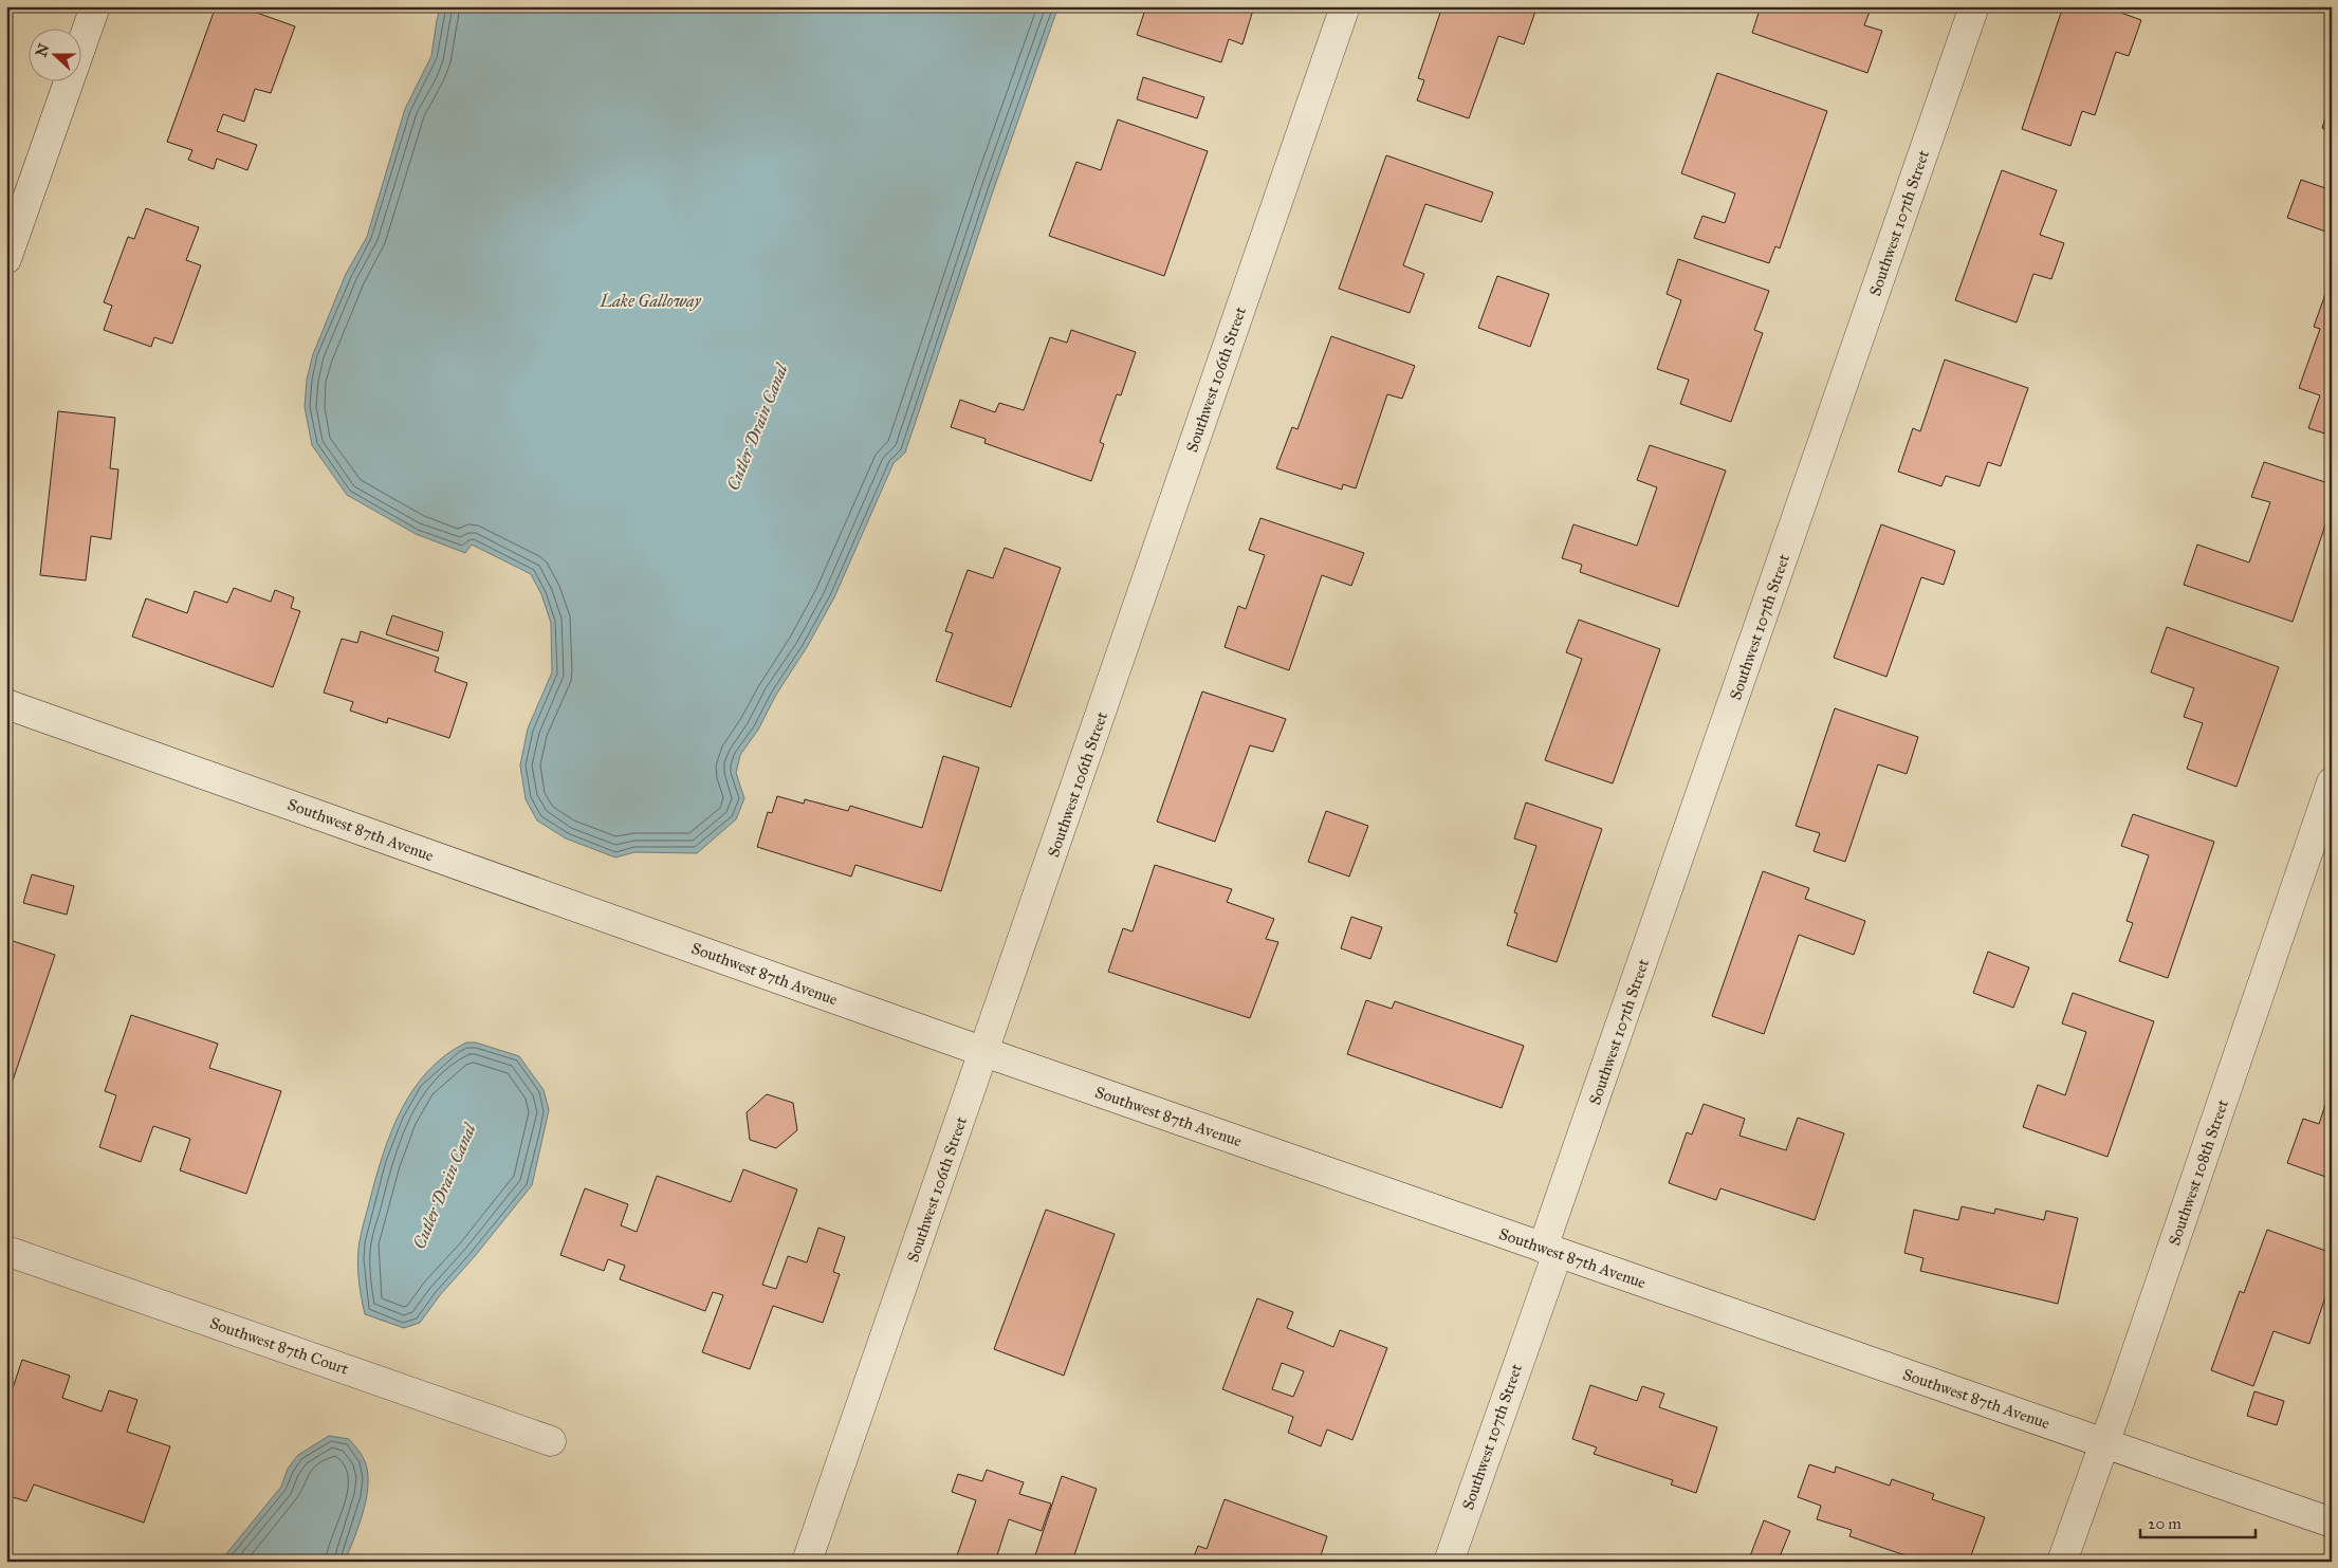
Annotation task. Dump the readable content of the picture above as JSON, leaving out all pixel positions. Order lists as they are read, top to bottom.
{
  "streets": {
    "street": [
      "Southwest 107th Street",
      "Southwest 106th Street",
      "Southwest 87th Avenue",
      "Southwest 108th Street",
      "Southwest 87th Court"
    ]
  },
  "crossings": [
    ["Southwest 107th Street", "Southwest 87th Avenue"],
    ["Southwest 106th Street", "Southwest 87th Avenue"],
    ["Southwest 87th Avenue", "Southwest 108th Street"]
  ],
  "water": ["Lake Galloway", "Cutler Drain Canal"],
  "scale_bar": "20 m",
  "north": "left"
}
